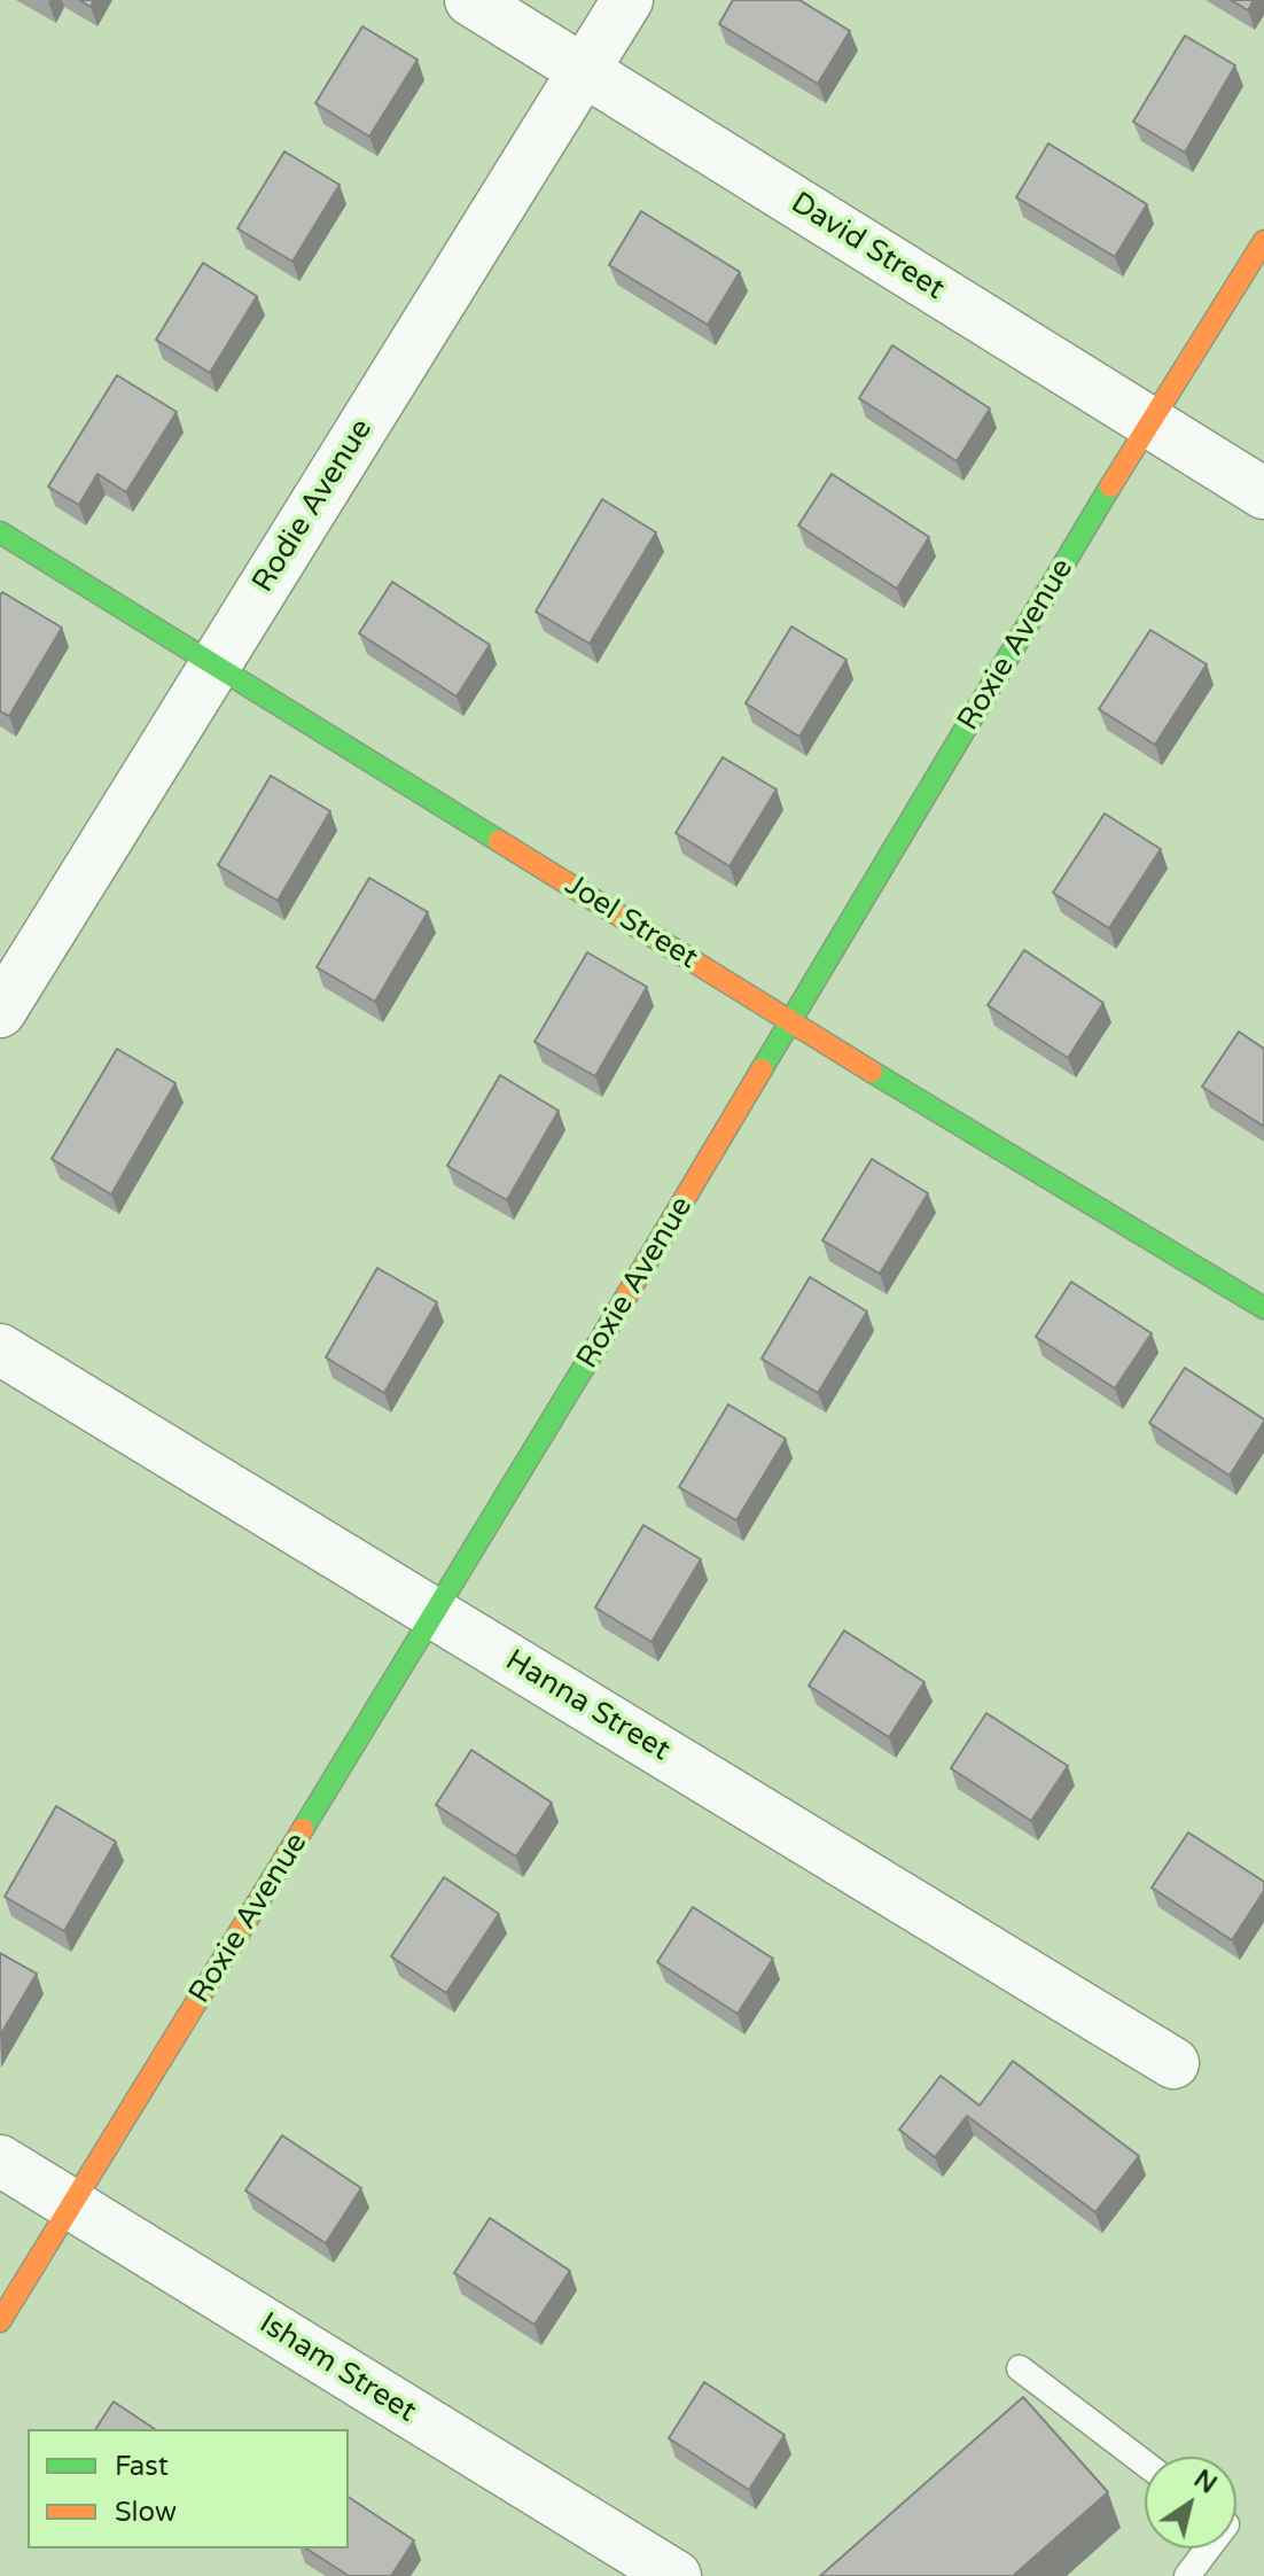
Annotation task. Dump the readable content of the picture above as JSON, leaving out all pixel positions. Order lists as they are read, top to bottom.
{
  "streets": {
    "street": [
      "David Street",
      "Rodie Avenue",
      "Roxie Avenue",
      "Joel Street",
      "Hanna Street",
      "Isham Street"
    ]
  },
  "crossings": [
    ["David Street", "Rodie Avenue"],
    ["David Street", "Roxie Avenue"],
    ["Rodie Avenue", "Joel Street"],
    ["Roxie Avenue", "Joel Street"],
    ["Roxie Avenue", "Hanna Street"],
    ["Roxie Avenue", "Isham Street"]
  ],
  "legend": ["Fast", "Slow"],
  "north": "top right"
}
